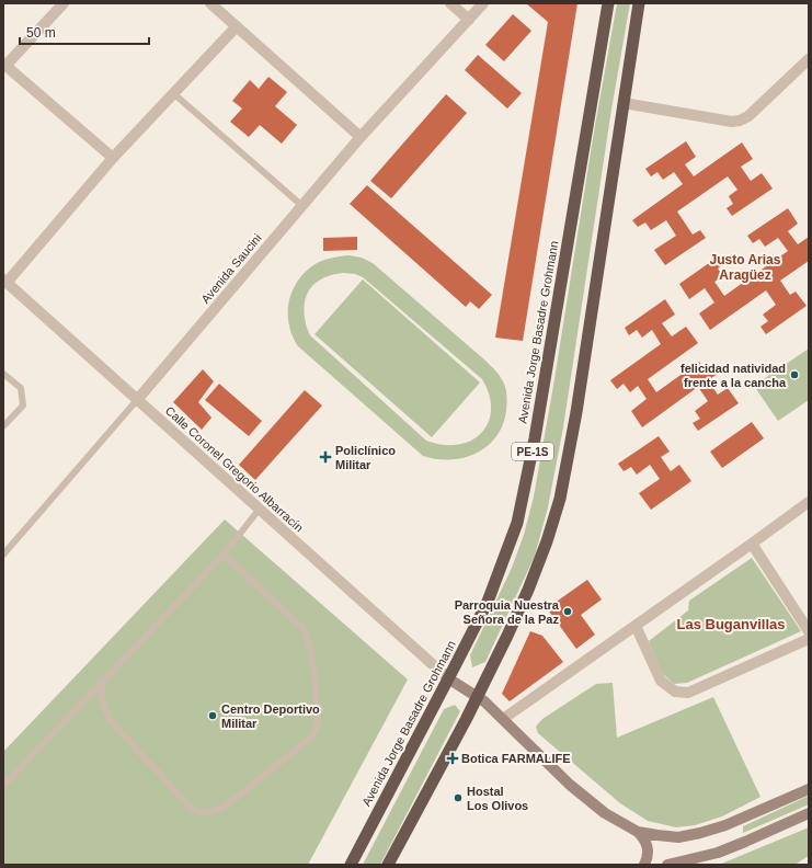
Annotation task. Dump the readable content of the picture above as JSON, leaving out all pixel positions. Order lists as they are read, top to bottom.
{
  "streets": {
    "highway": ["Avenida Jorge Basadre Grohmann", "PE-1S"],
    "street": ["Avenida Saucini", "Calle Coronel Gregorio Albarracín"]
  },
  "crossings": [
    ["Avenida Saucini", "Calle Coronel Gregorio Albarracín"],
    ["Avenida Jorge Basadre Grohmann", "Calle Coronel Gregorio Albarracín"]
  ],
  "districts": ["Justo Arias Aragüez", "Las Buganvillas"],
  "places": {
    "other": [
      "felicidad natividad frente a la cancha",
      "Parroquia Nuestra Señora de la Paz",
      "Centro Deportivo Militar",
      "Hostal Los Olivos"
    ],
    "health": ["Policlínico Militar", "Botica FARMALIFE"]
  },
  "scale_bar": "50 m"
}
